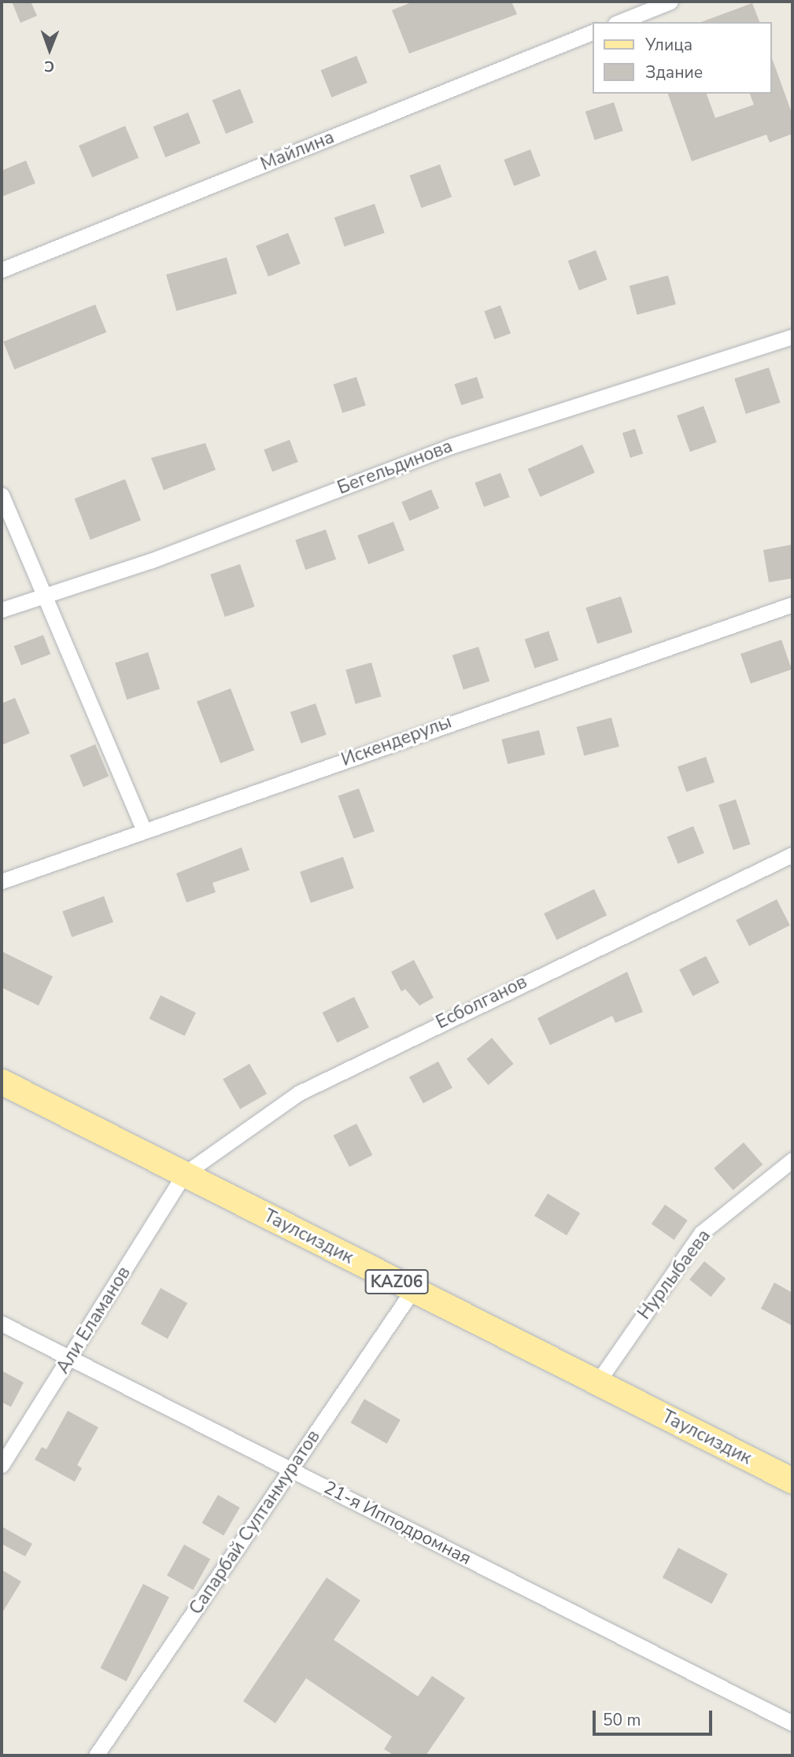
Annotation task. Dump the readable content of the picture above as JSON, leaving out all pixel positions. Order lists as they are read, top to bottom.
{
  "streets": {
    "main road": ["Таулсиздик", "KAZ06"],
    "street": [
      "Майлина",
      "Бегельдинова",
      "Искендерулы",
      "Есболганов",
      "Нурлыбаева",
      "Али Еламанов",
      "Сапарбай Султанмуратов",
      "21-я Ипподромная"
    ]
  },
  "crossings": [
    ["Есболганов", "Таулсиздик"],
    ["Есболганов", "Али Еламанов"],
    ["Таулсиздик", "Нурлыбаева"],
    ["Таулсиздик", "Али Еламанов"],
    ["Таулсиздик", "Сапарбай Султанмуратов"],
    ["Али Еламанов", "21-я Ипподромная"],
    ["Сапарбай Султанмуратов", "21-я Ипподромная"]
  ],
  "legend": ["Улица", "Здание"],
  "scale_bar": "50 m",
  "north": "bottom"
}
